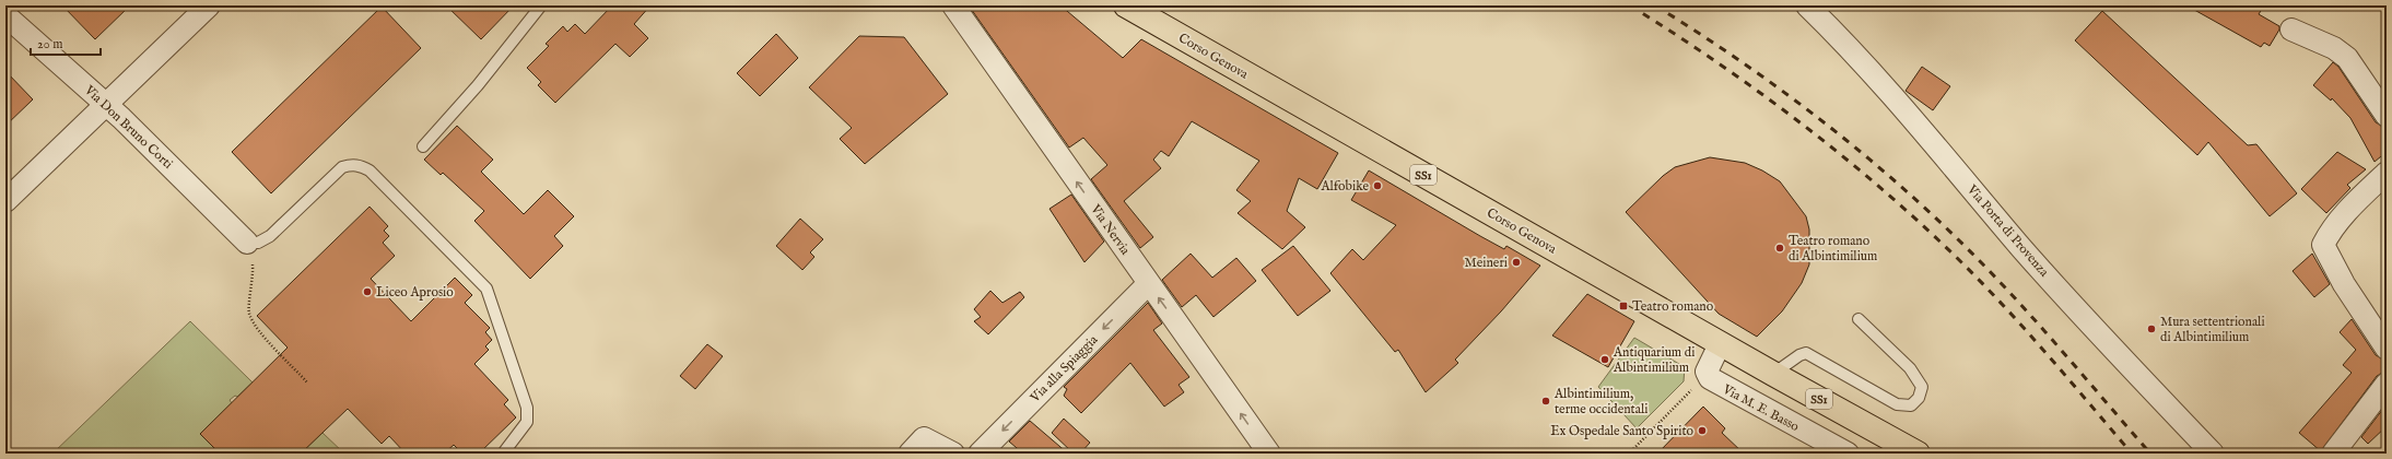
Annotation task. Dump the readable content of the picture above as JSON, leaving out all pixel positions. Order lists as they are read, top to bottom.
{
  "streets": {
    "main road": ["Corso Genova", "SS1"],
    "street": [
      "Via Don Bruno Corti",
      "Via Nervia",
      "Via Porta di Provenza",
      "Via alla Spiaggia",
      "Via M. E. Basso"
    ]
  },
  "crossings": [
    ["Via Nervia", "Via alla Spiaggia"]
  ],
  "one_way": ["Via Nervia", "Via alla Spiaggia"],
  "places": {
    "other": [
      "Alfobike",
      "Teatro romano di Albintimilium",
      "Meineri",
      "Liceo Aprosio",
      "Mura settentrionali di Albintimilium",
      "Antiquarium di Albintimilium",
      "Albintimilium, terme occidentali",
      "Ex Ospedale Santo Spirito"
    ],
    "transit": ["Teatro romano"]
  },
  "scale_bar": "20 m"
}
